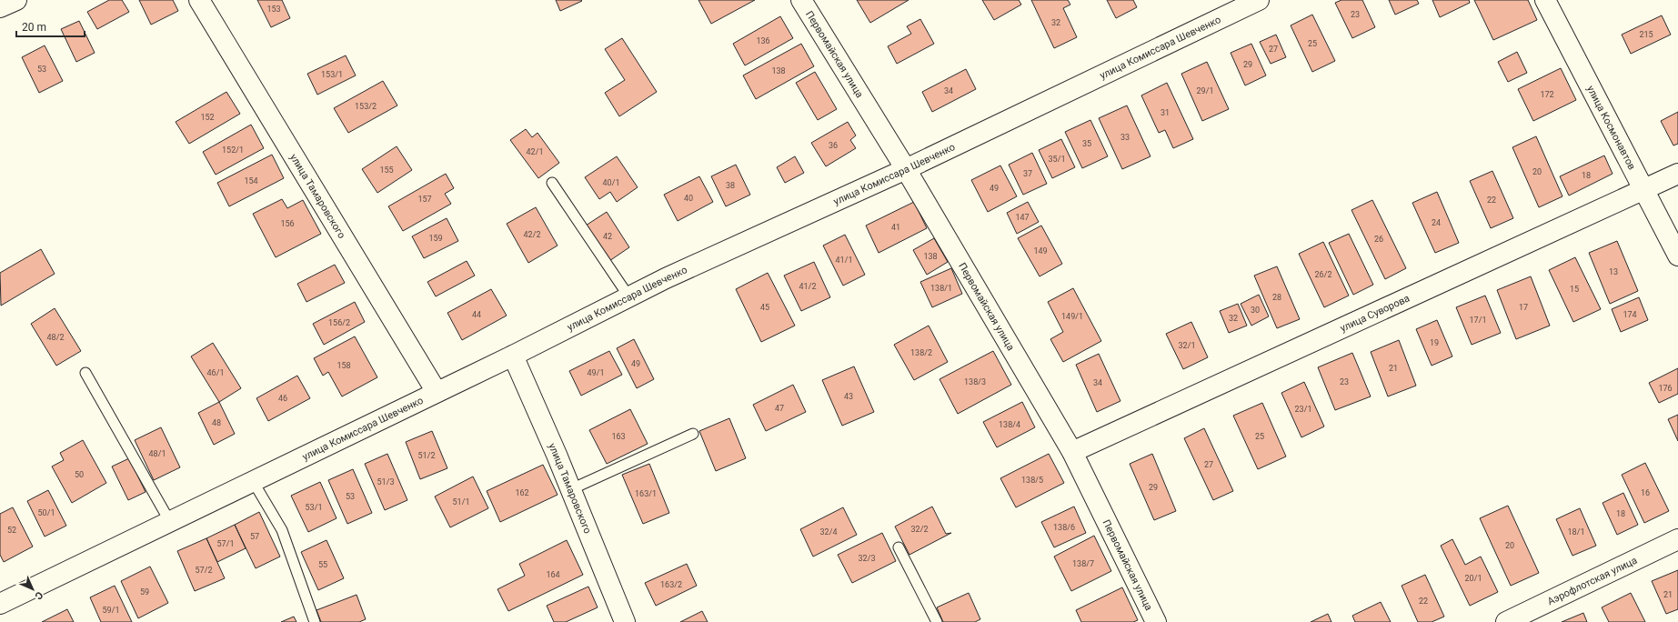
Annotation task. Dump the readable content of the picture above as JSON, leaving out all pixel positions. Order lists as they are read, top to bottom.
{
  "streets": {
    "street": [
      "улица Комиссара Шевченко",
      "Первомайская улица",
      "улица Космонавтов",
      "улица Тамаровского",
      "улица Суворова",
      "Аэрофлотская улица"
    ]
  },
  "crossings": [
    ["улица Комиссара Шевченко", "Первомайская улица"],
    ["улица Комиссара Шевченко", "улица Тамаровского"],
    ["Первомайская улица", "улица Суворова"],
    ["улица Космонавтов", "улица Суворова"]
  ],
  "house_numbers": [
    "153",
    "23",
    "32",
    "215",
    "136",
    "25",
    "27",
    "29",
    "53",
    "138",
    "153/1",
    "34",
    "29/1",
    "172",
    "153/2",
    "31",
    "152",
    "33",
    "35",
    "36",
    "152/1",
    "42/1",
    "35/1",
    "155",
    "20",
    "37",
    "18",
    "154",
    "40/1",
    "38",
    "49",
    "40",
    "157",
    "22",
    "147",
    "24",
    "156",
    "41",
    "42/2",
    "42",
    "159",
    "26",
    "149",
    "138",
    "41/1",
    "13",
    "26/2",
    "41/2",
    "138/1",
    "15",
    "28",
    "45",
    "17",
    "30",
    "44",
    "174",
    "149/1",
    "32",
    "17/1",
    "156/2",
    "48/2",
    "19",
    "32/1",
    "138/2",
    "49",
    "158",
    "21",
    "46/1",
    "49/1",
    "138/3",
    "23",
    "34",
    "176",
    "43",
    "46",
    "47",
    "23/1",
    "48",
    "138/4",
    "163",
    "25",
    "48/1",
    "51/2",
    "27",
    "50",
    "138/5",
    "51/3",
    "29",
    "162",
    "16",
    "163/1",
    "53",
    "51/1",
    "53/1",
    "50/1",
    "18",
    "138/6",
    "32/2",
    "52",
    "32/4",
    "18/1",
    "57",
    "57/1",
    "20",
    "32/3",
    "138/7",
    "55",
    "57/2",
    "164",
    "20/1",
    "163/2",
    "59",
    "21",
    "22",
    "59/1"
  ],
  "scale_bar": "20 m",
  "north": "bottom right"
}
